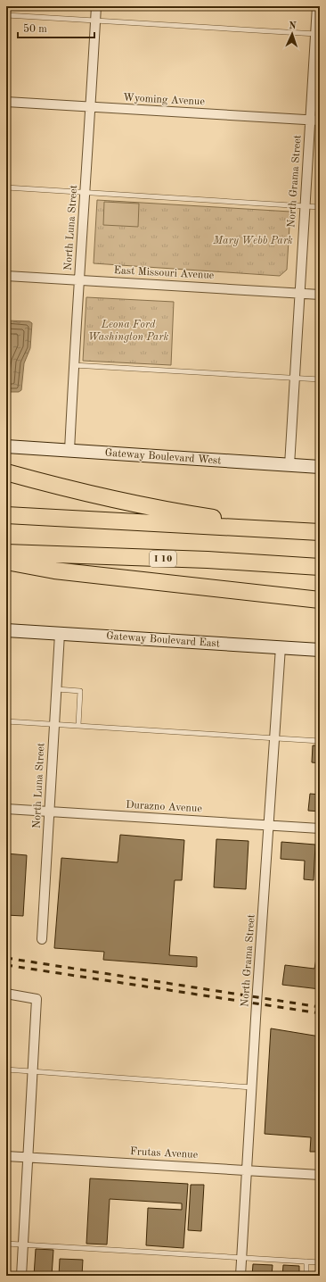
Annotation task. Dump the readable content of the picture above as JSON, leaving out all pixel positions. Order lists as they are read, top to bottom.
{
  "streets": {
    "highway": ["I 10"],
    "main road": ["Gateway Boulevard West", "Gateway Boulevard East"],
    "street": [
      "Wyoming Avenue",
      "North Grama Street",
      "North Luna Street",
      "East Missouri Avenue",
      "Durazno Avenue",
      "Frutas Avenue"
    ]
  },
  "crossings": [
    ["Wyoming Avenue", "North Grama Street"],
    ["Wyoming Avenue", "North Luna Street"],
    ["North Grama Street", "East Missouri Avenue"],
    ["North Grama Street", "Gateway Boulevard West"],
    ["North Grama Street", "Gateway Boulevard East"],
    ["North Grama Street", "Durazno Avenue"],
    ["North Grama Street", "Frutas Avenue"],
    ["North Luna Street", "East Missouri Avenue"],
    ["North Luna Street", "Gateway Boulevard West"],
    ["North Luna Street", "Gateway Boulevard East"],
    ["North Luna Street", "Durazno Avenue"]
  ],
  "parks": ["Mary Webb Park", "Leona Ford Washington Park"],
  "scale_bar": "50 m",
  "north": "top"
}
